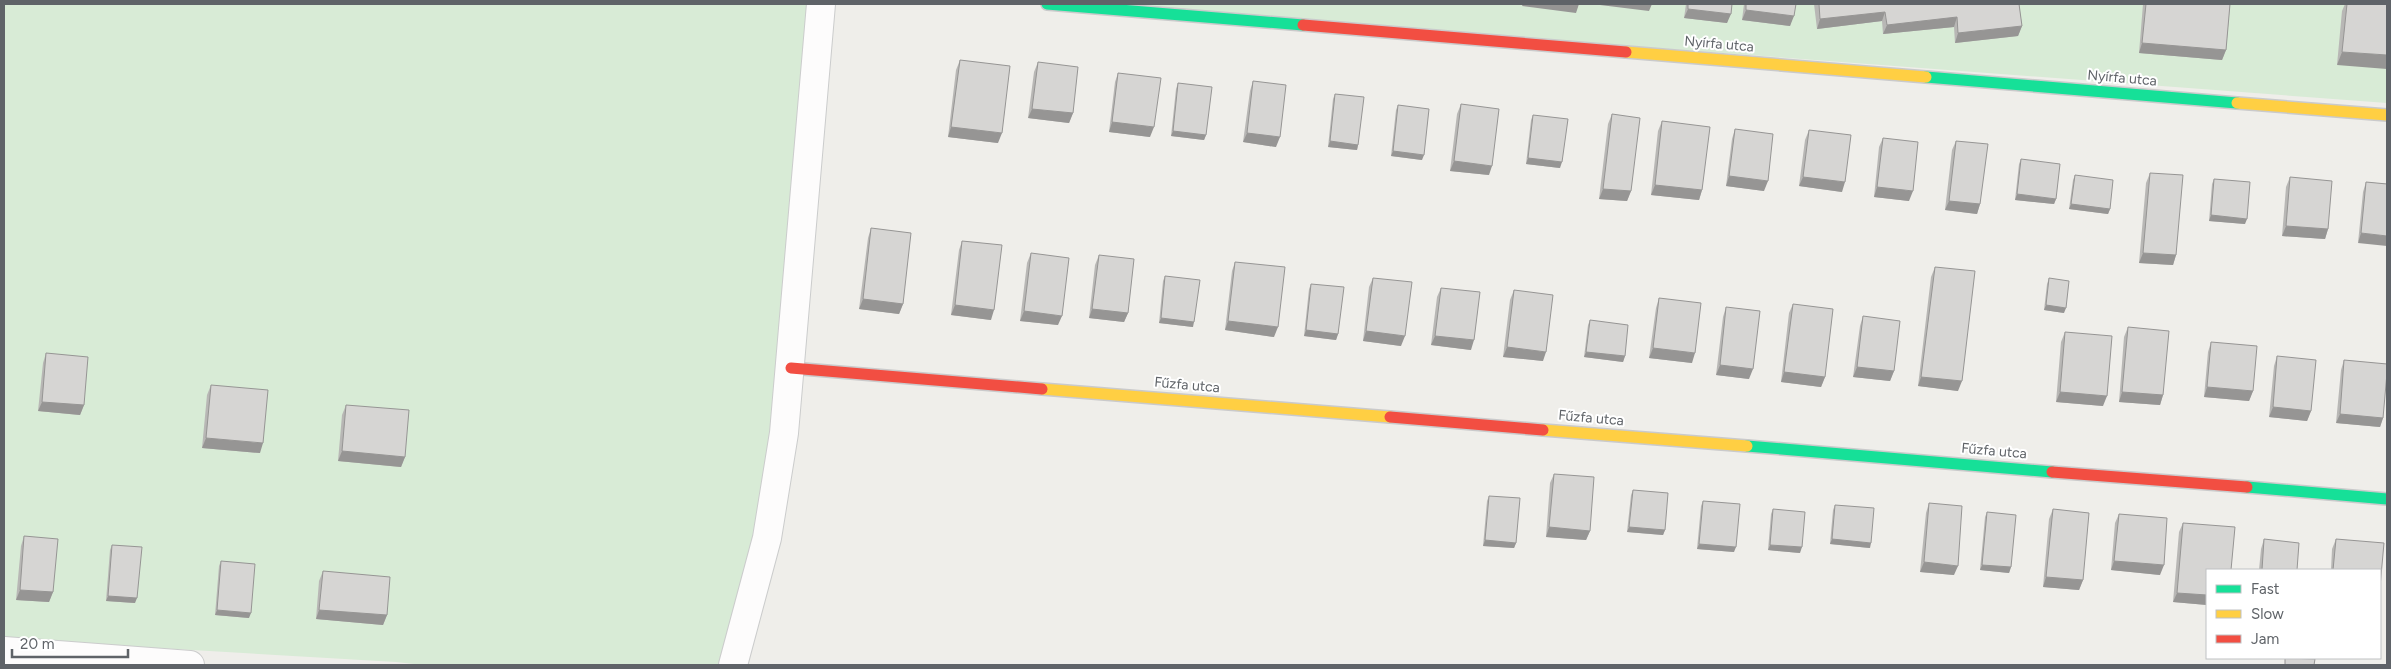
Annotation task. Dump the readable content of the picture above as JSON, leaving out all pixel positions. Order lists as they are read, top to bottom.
{
  "streets": {
    "street": ["Nyírfa utca", "Fűzfa utca"]
  },
  "legend": ["Fast", "Slow", "Jam"],
  "scale_bar": "20 m"
}
